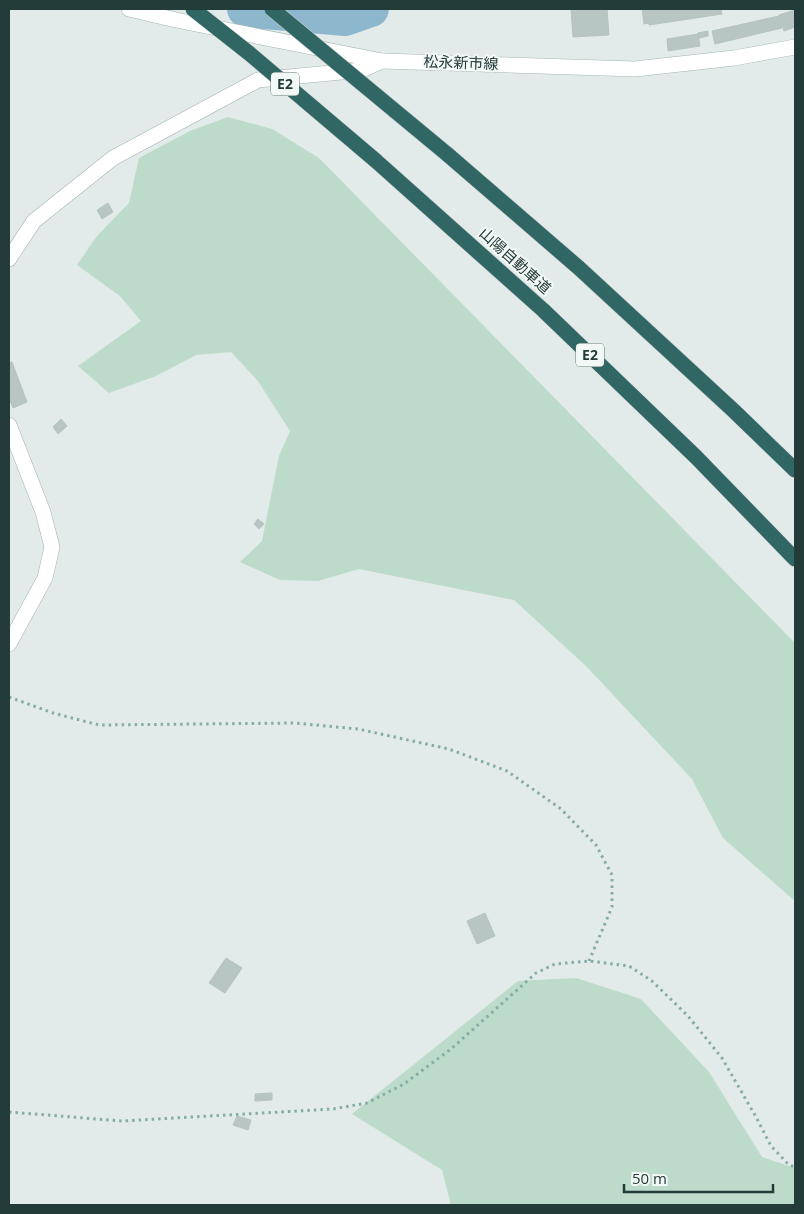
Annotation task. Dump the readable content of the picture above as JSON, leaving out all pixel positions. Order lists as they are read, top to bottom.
{
  "streets": {
    "highway": ["E2", "山陽自動車道"],
    "street": ["松永新市線"]
  },
  "scale_bar": "50 m"
}
